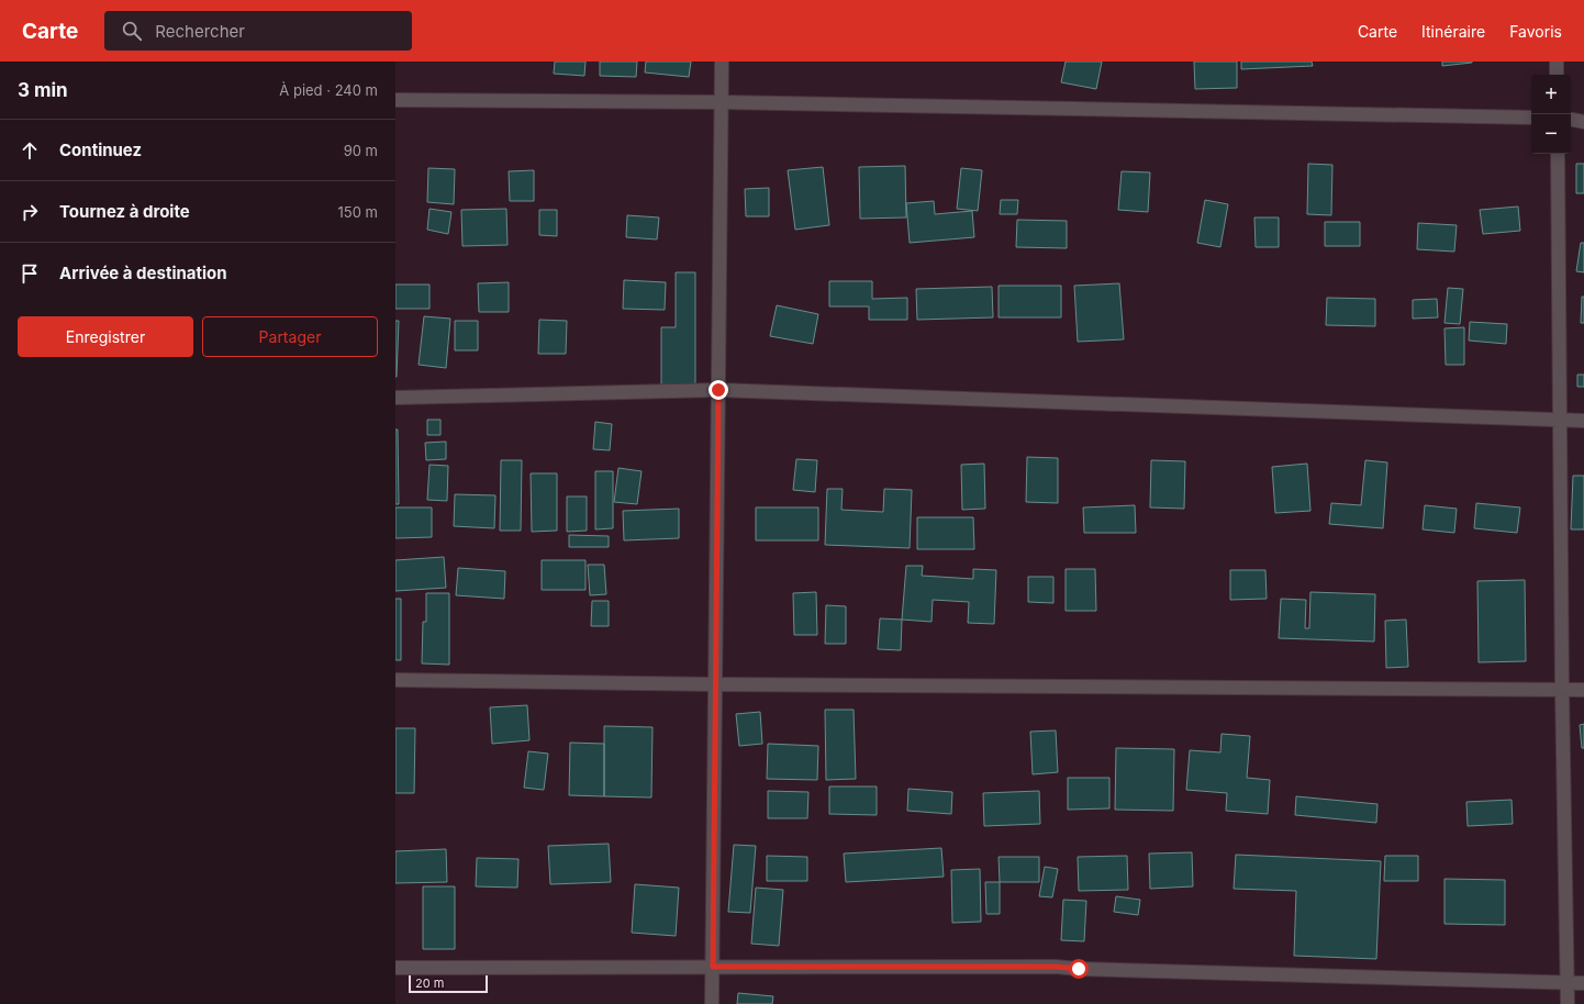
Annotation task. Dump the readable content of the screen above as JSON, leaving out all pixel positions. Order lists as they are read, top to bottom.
{
  "scale_bar": "20 m",
  "page": {
    "header": "Carte",
    "search": "Rechercher",
    "nav": ["Carte", "Itinéraire", "Favoris"],
    "heading": ["3 min", "À pied · 240 m"],
    "map_buttons": ["+", "−"],
    "list": [
      ["Continuez", "90 m"],
      ["Tournez à droite", "150 m"],
      "Arrivée à destination"
    ],
    "buttons": ["Enregistrer", "Partager"],
    "scale": "20 m"
  }
}
